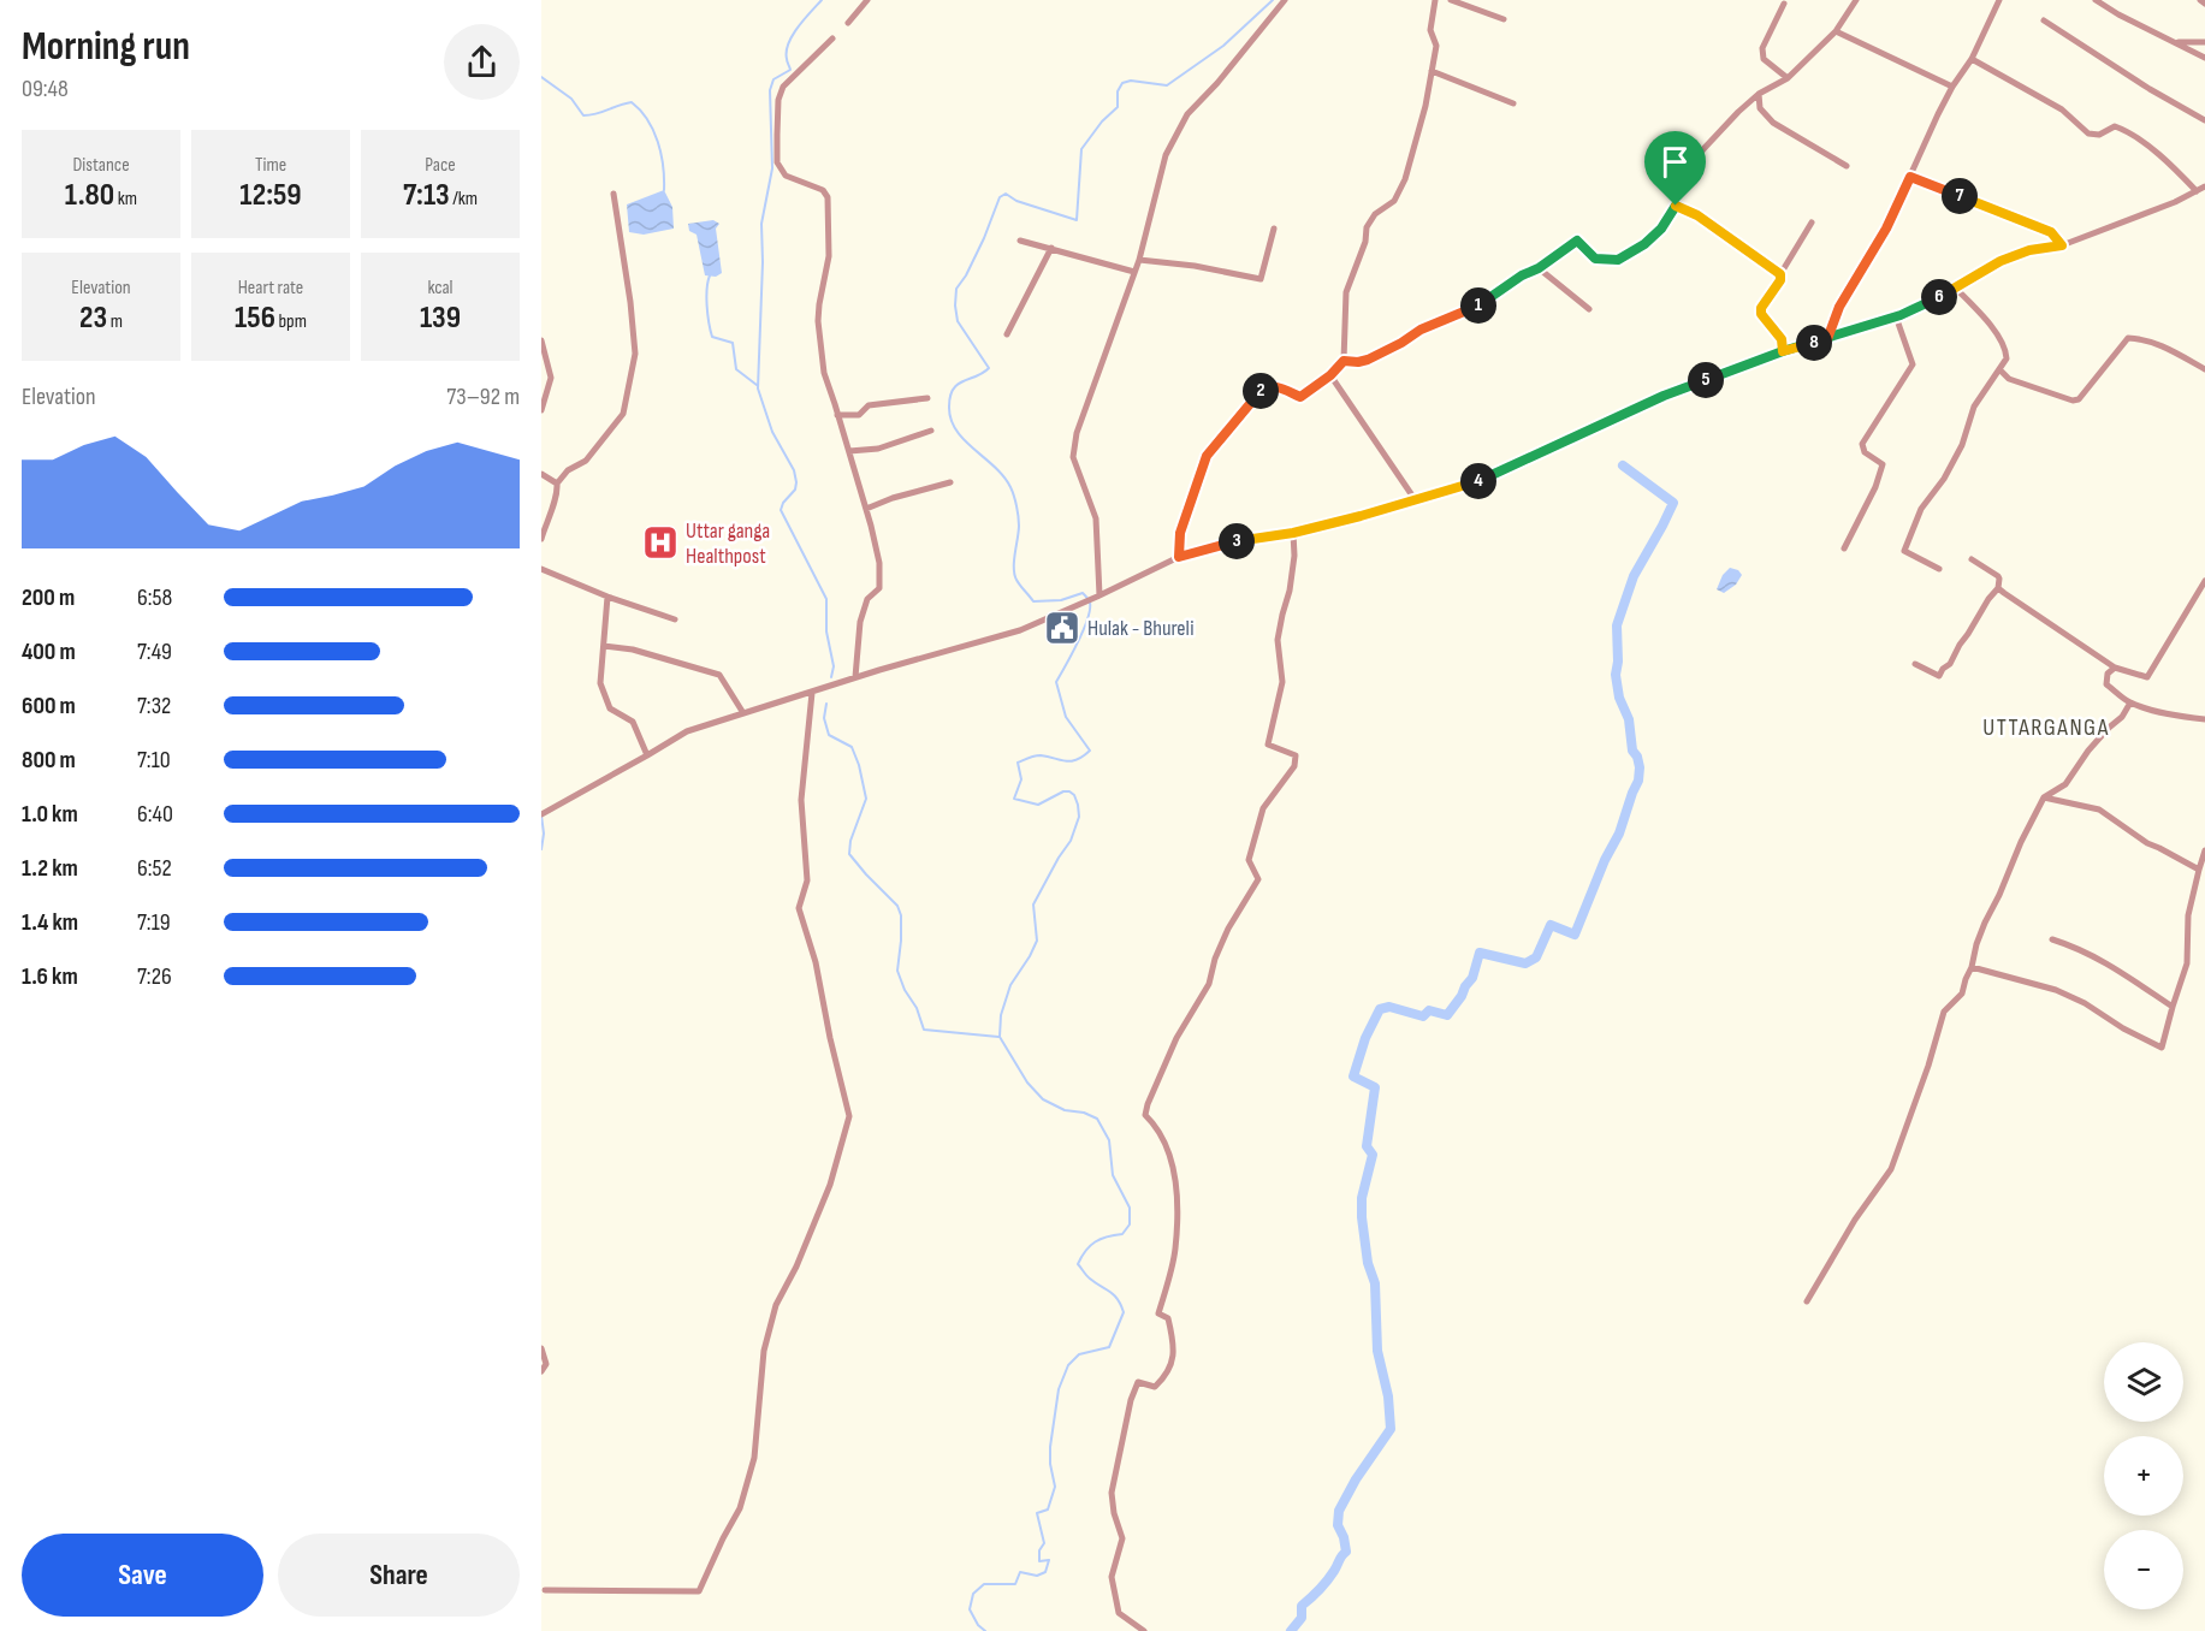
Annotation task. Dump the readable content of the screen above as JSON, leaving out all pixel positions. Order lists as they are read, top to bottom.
{
  "districts": ["UTTARGANGA"],
  "places": {
    "hospital": ["Uttar ganga Healthpost"],
    "public building": ["Hulak - Bhureli"]
  },
  "page": {
    "heading": ["Morning run", "09:48"],
    "stats": [
      ["Distance", "1.80 km"],
      ["Time", "12:59"],
      ["Pace", "7:13 /km"],
      ["Elevation", "23 m"],
      ["Heart rate", "156 bpm"],
      ["kcal", "139"]
    ],
    "pins": [
      "7",
      "6",
      "1",
      "8",
      "5",
      "2",
      "4",
      "3"
    ],
    "chart": ["Elevation", "73–92 m"],
    "list": [
      {
        "name": "200 m",
        "note": "6:58"
      },
      {
        "name": "400 m",
        "note": "7:49"
      },
      {
        "name": "600 m",
        "note": "7:32"
      },
      {
        "name": "800 m",
        "note": "7:10"
      },
      {
        "name": "1.0 km",
        "note": "6:40"
      },
      {
        "name": "1.2 km",
        "note": "6:52"
      },
      {
        "name": "1.4 km",
        "note": "7:19"
      },
      {
        "name": "1.6 km",
        "note": "7:26"
      }
    ],
    "map_buttons": ["+", "−"],
    "buttons": ["Save", "Share"]
  }
}
